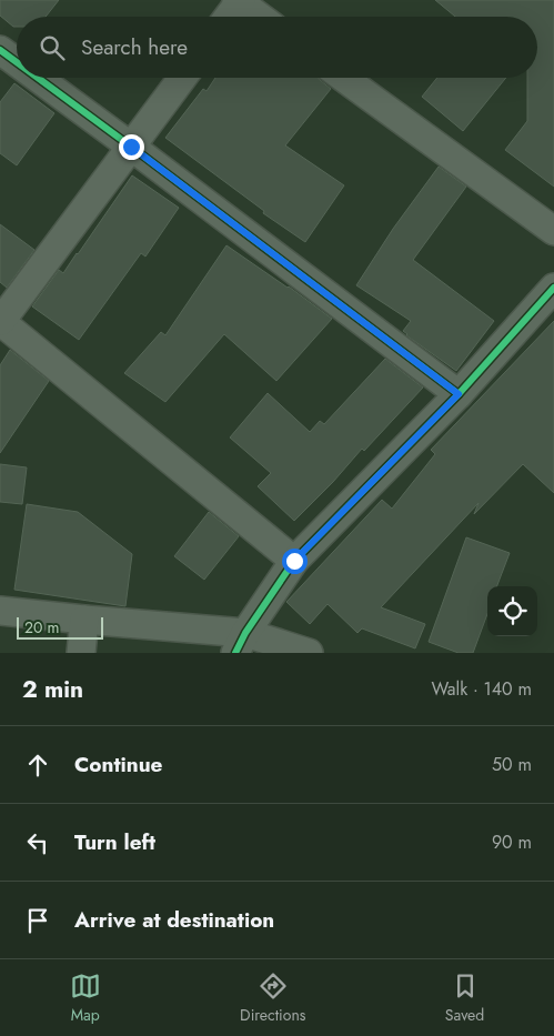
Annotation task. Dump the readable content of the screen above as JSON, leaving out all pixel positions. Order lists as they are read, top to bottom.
{
  "scale_bar": "20 m",
  "page": {
    "search": "Search here",
    "scale": "20 m",
    "heading": ["2 min", "Walk · 140 m"],
    "list": [
      ["Continue", "50 m"],
      ["Turn left", "90 m"],
      "Arrive at destination"
    ],
    "nav": ["Map", "Directions", "Saved"]
  }
}
